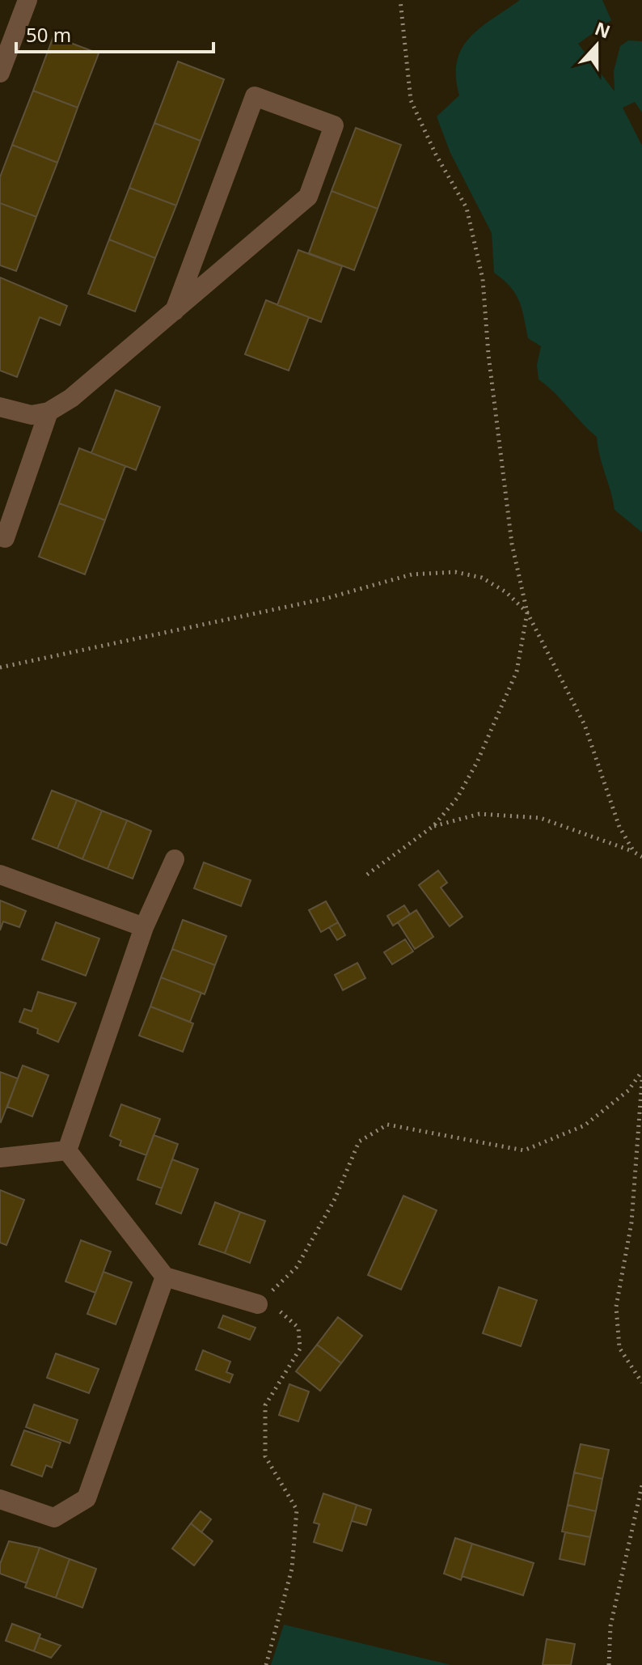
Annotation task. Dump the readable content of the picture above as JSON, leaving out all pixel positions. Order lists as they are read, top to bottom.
{
  "scale_bar": "50 m",
  "north": "top"
}
